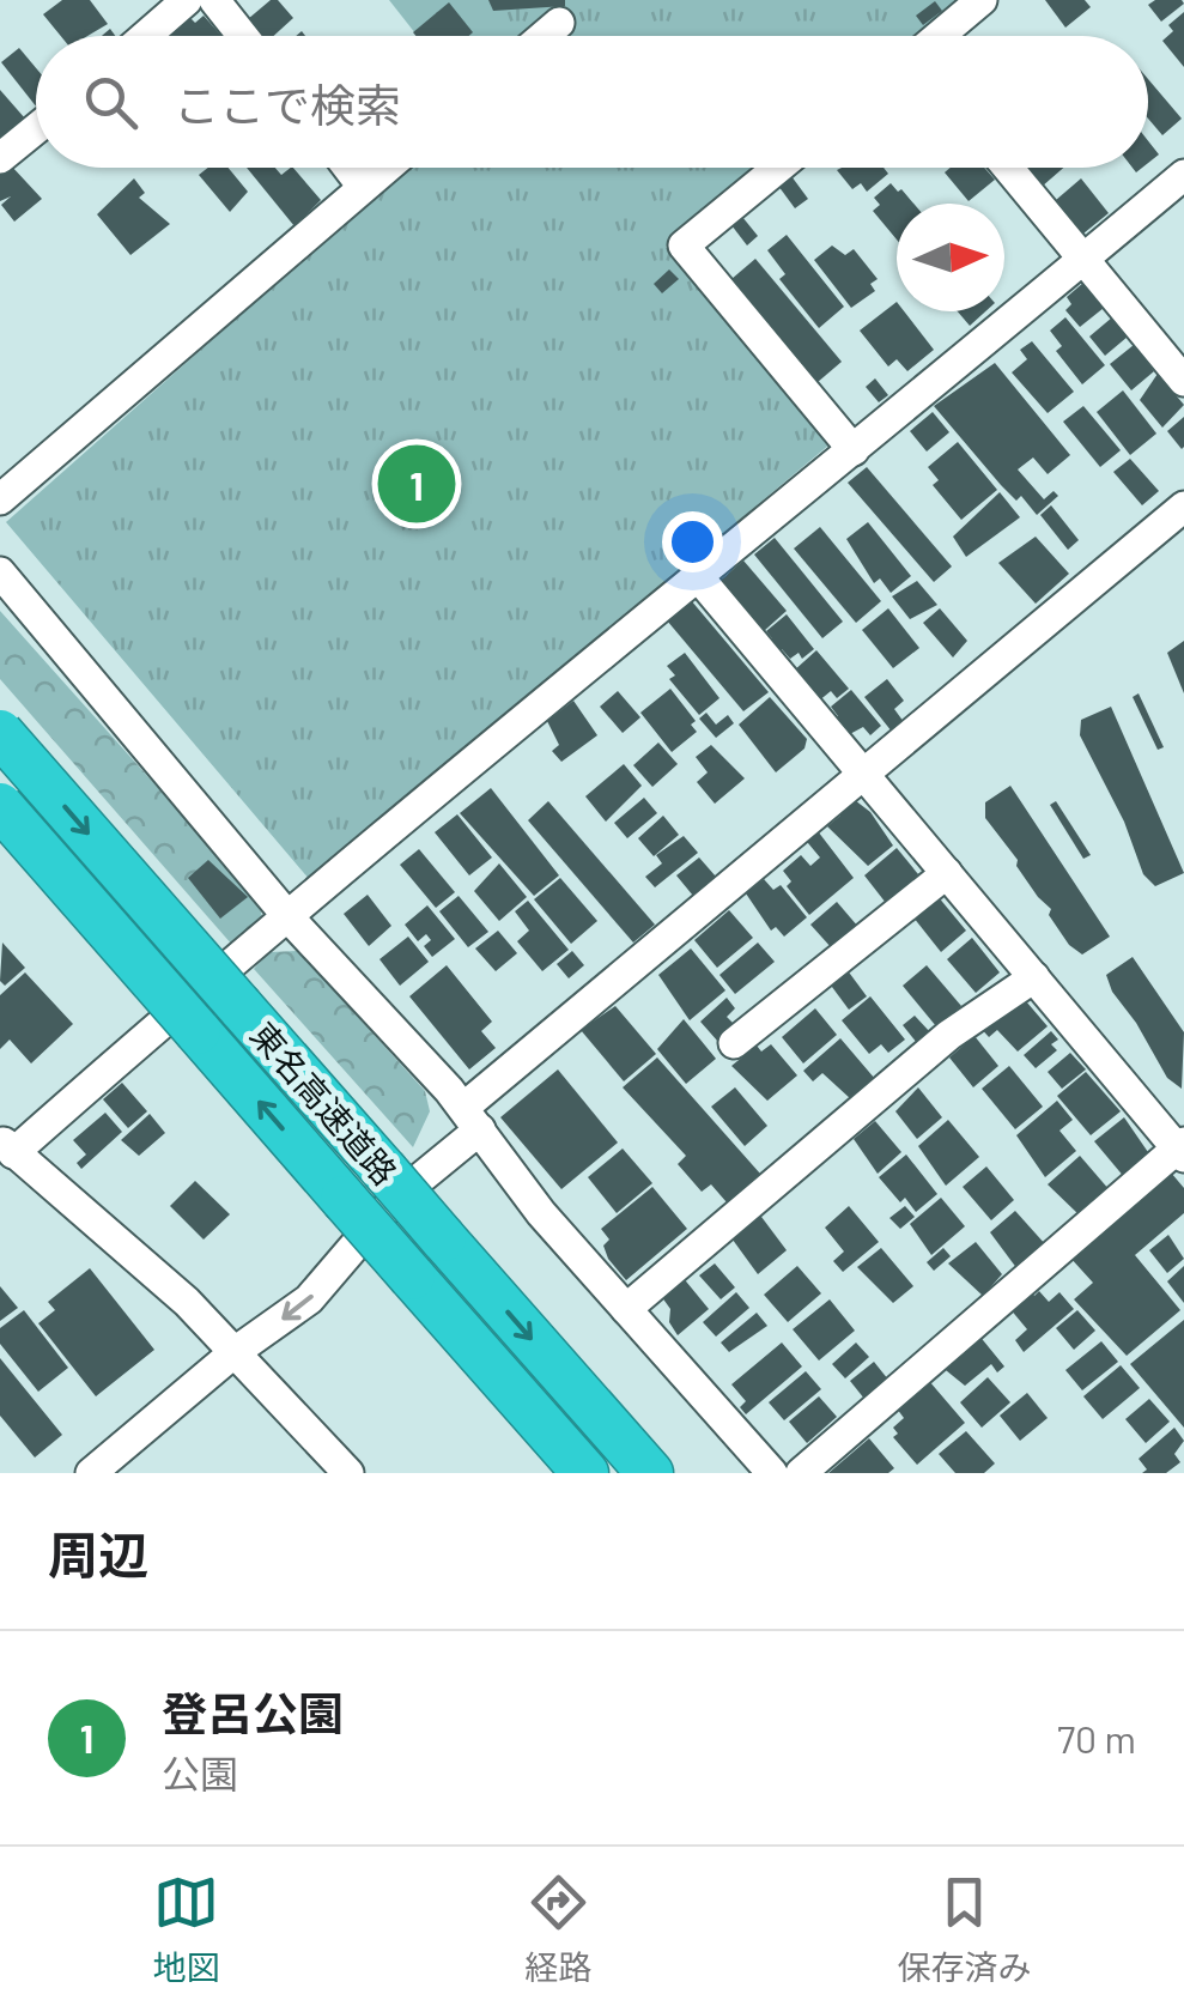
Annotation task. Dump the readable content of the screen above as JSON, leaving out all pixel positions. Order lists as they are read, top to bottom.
{
  "streets": {
    "highway": ["東名高速道路"]
  },
  "north": "right",
  "page": {
    "search": "ここで検索",
    "pins": "1",
    "heading": "周辺",
    "list": [
      {
        "mark": "1",
        "name": "登呂公園",
        "note": "公園",
        "value": "70 m"
      }
    ],
    "nav": ["地図", "経路", "保存済み"]
  }
}
